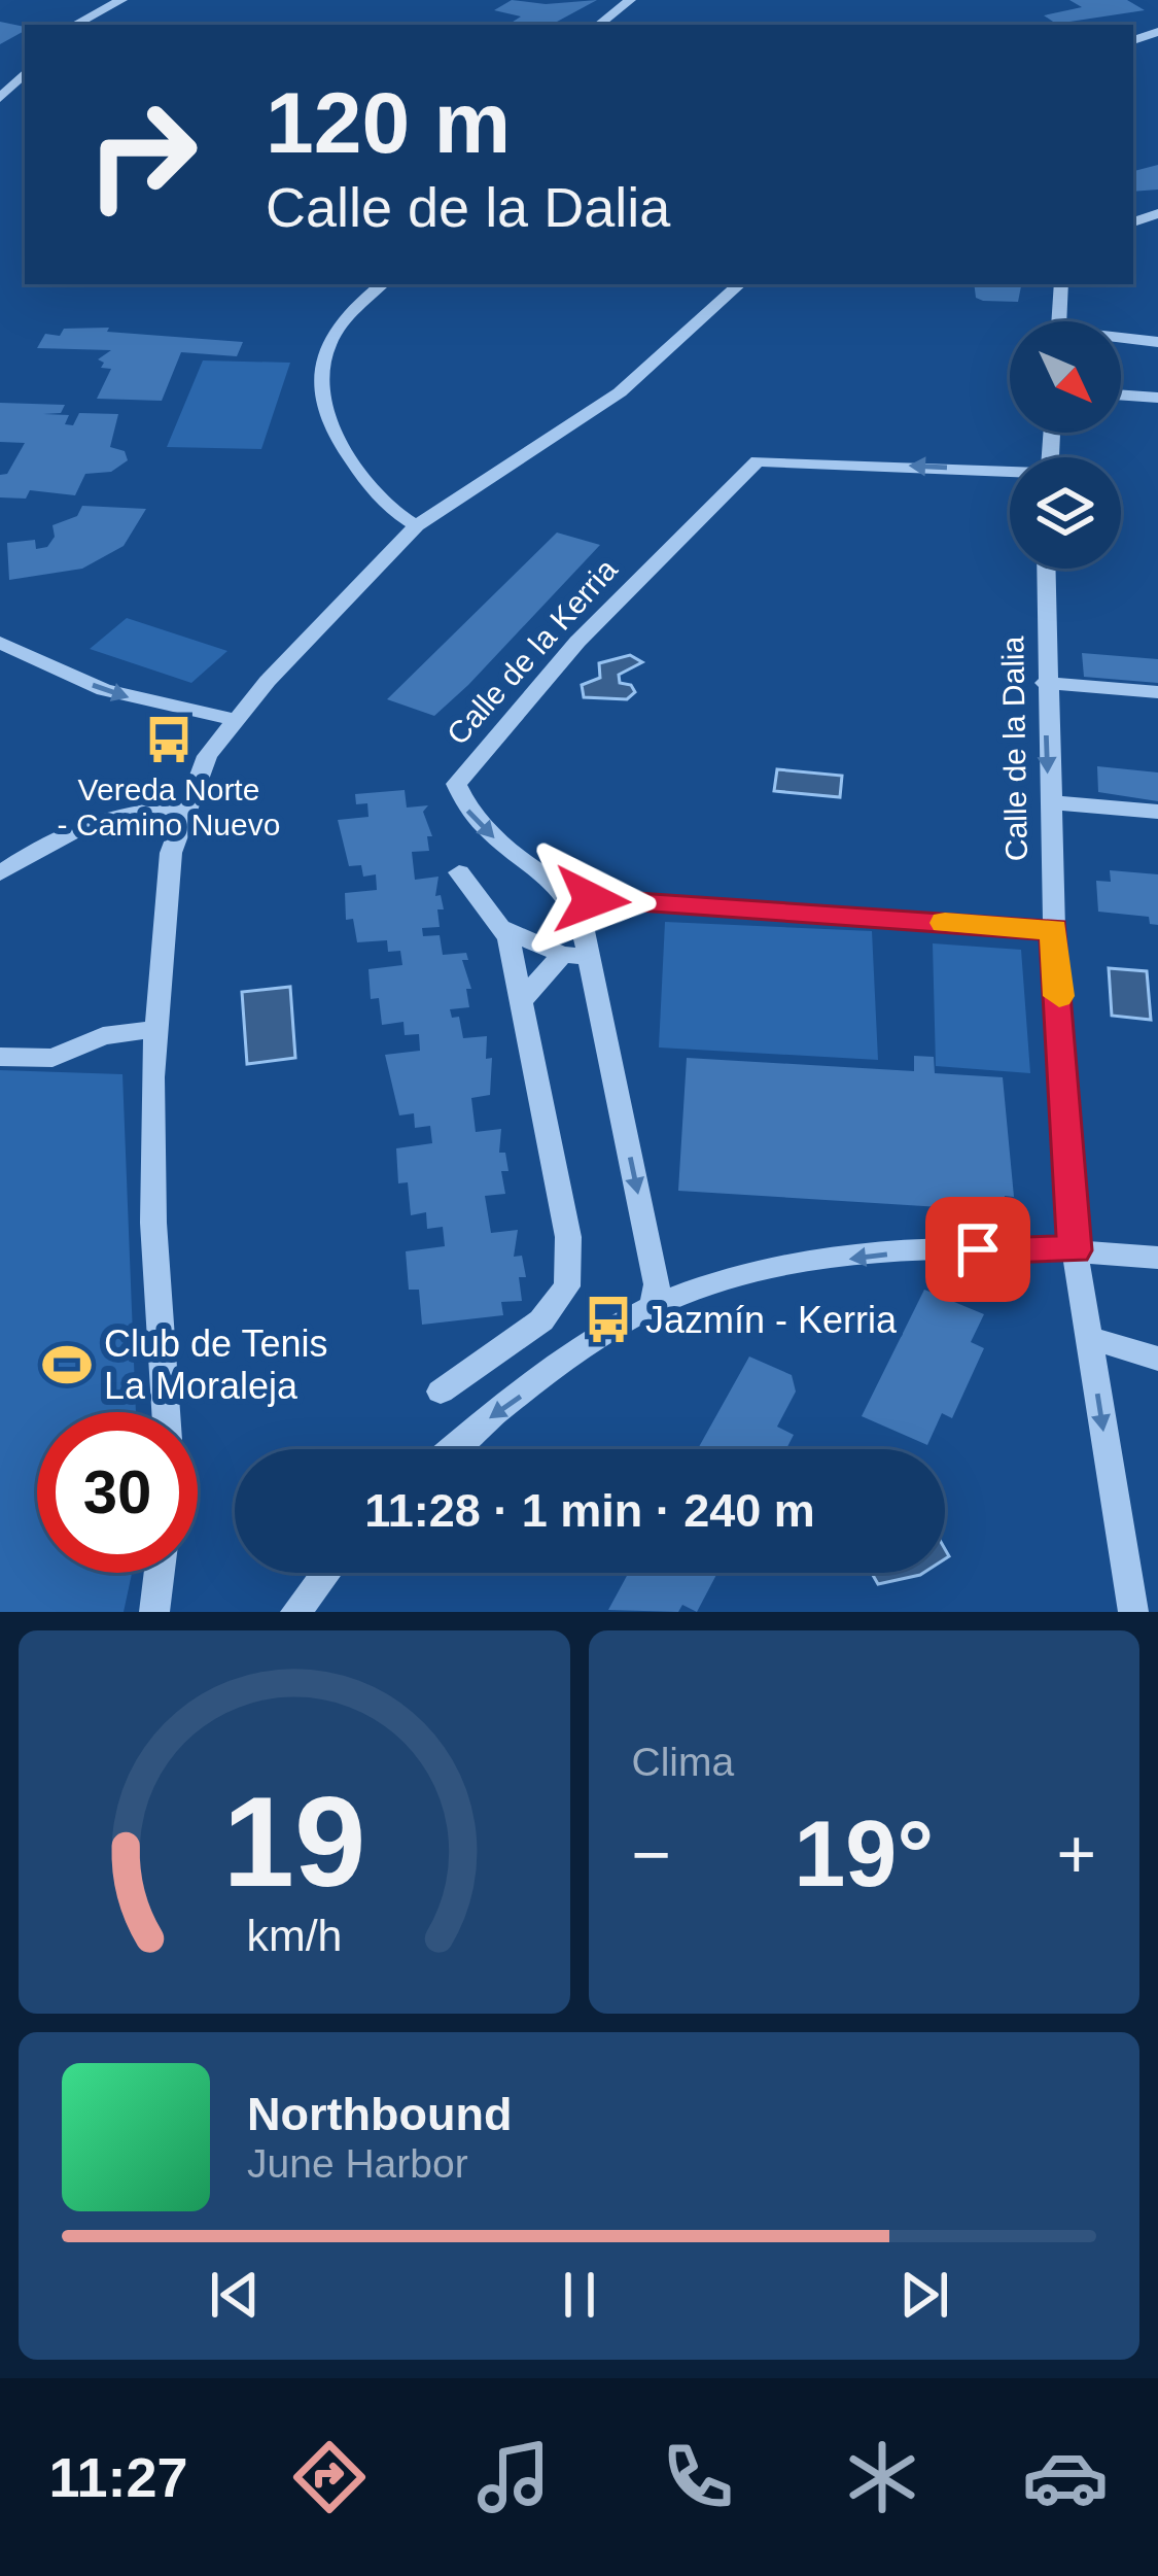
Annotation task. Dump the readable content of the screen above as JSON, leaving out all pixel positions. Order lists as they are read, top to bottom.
{
  "streets": {
    "street": ["Calle de la Kerria", "Calle de la Dalia"]
  },
  "one_way": ["Calle de la Dalia"],
  "places": {
    "bus stop": ["Vereda Norte - Camino Nuevo", "Jazmín - Kerria"],
    "sports": ["Club de Tenis La Moraleja"]
  },
  "north": "bottom right",
  "page": {
    "turn": ["120 m", "Calle de la Dalia"],
    "limit": "30",
    "trip": "11:28 · 1 min · 240 m",
    "tile": "Clima",
    "heat": ["−", "19°", "+"],
    "song": ["Northbound", "June Harbor"],
    "tabs": "11:27",
    "gauge": ["19", "km/h"]
  }
}
